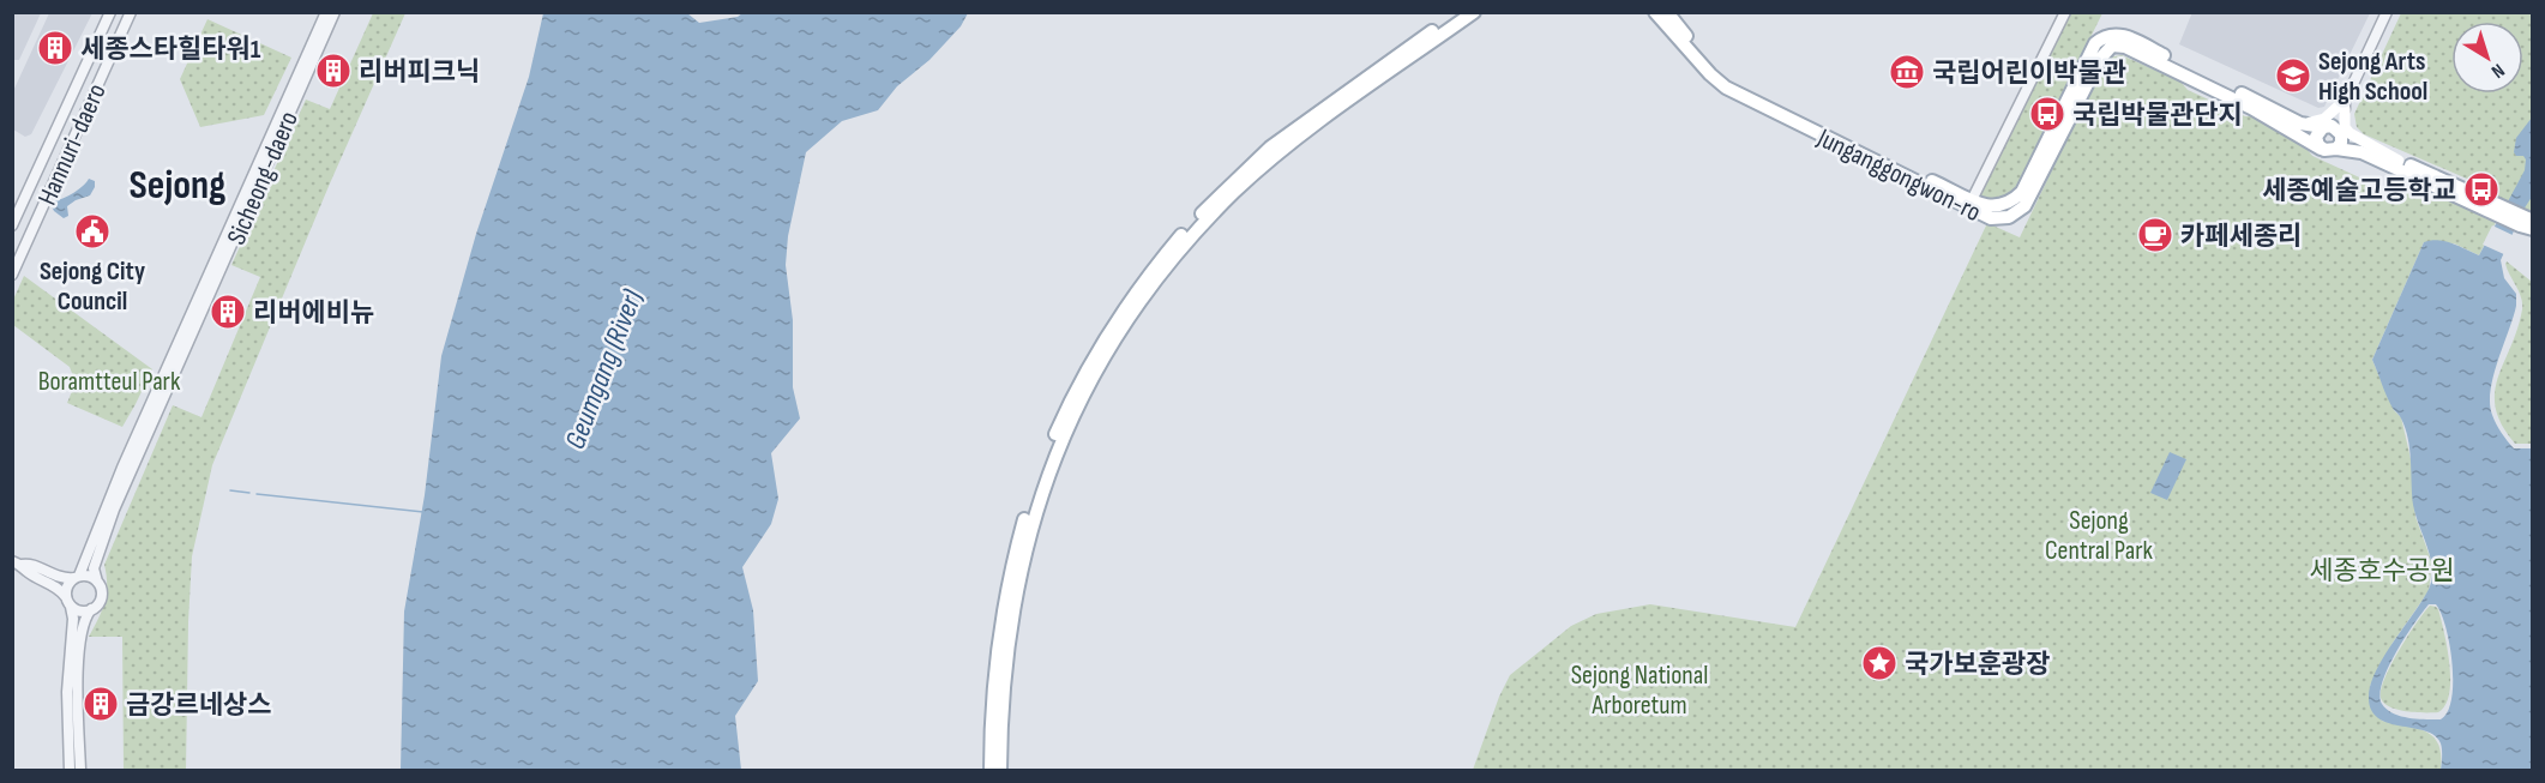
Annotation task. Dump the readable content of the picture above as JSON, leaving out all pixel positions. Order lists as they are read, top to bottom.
{
  "streets": {
    "main road": ["Junganggongwon-ro"],
    "street": ["Hannuri-daero", "Sicheong-daero"]
  },
  "districts": ["Sejong"],
  "water": ["Geumgang (River)"],
  "parks": [
    "Boramtteul Park",
    "Sejong Central Park",
    "세종호수공원",
    "Sejong National Arboretum"
  ],
  "places": {
    "building": [
      "세종스타힐타워1",
      "리버피크닉",
      "리버에비뉴",
      "금강르네상스"
    ],
    "museum": ["국립어린이박물관"],
    "school or university": ["Sejong Arts High School"],
    "bus stop": ["국립박물관단지", "세종예술고등학교"],
    "public building": ["Sejong City Council"],
    "cafe": ["카페세종리"],
    "place": ["국가보훈광장"]
  },
  "north": "bottom right"
}
